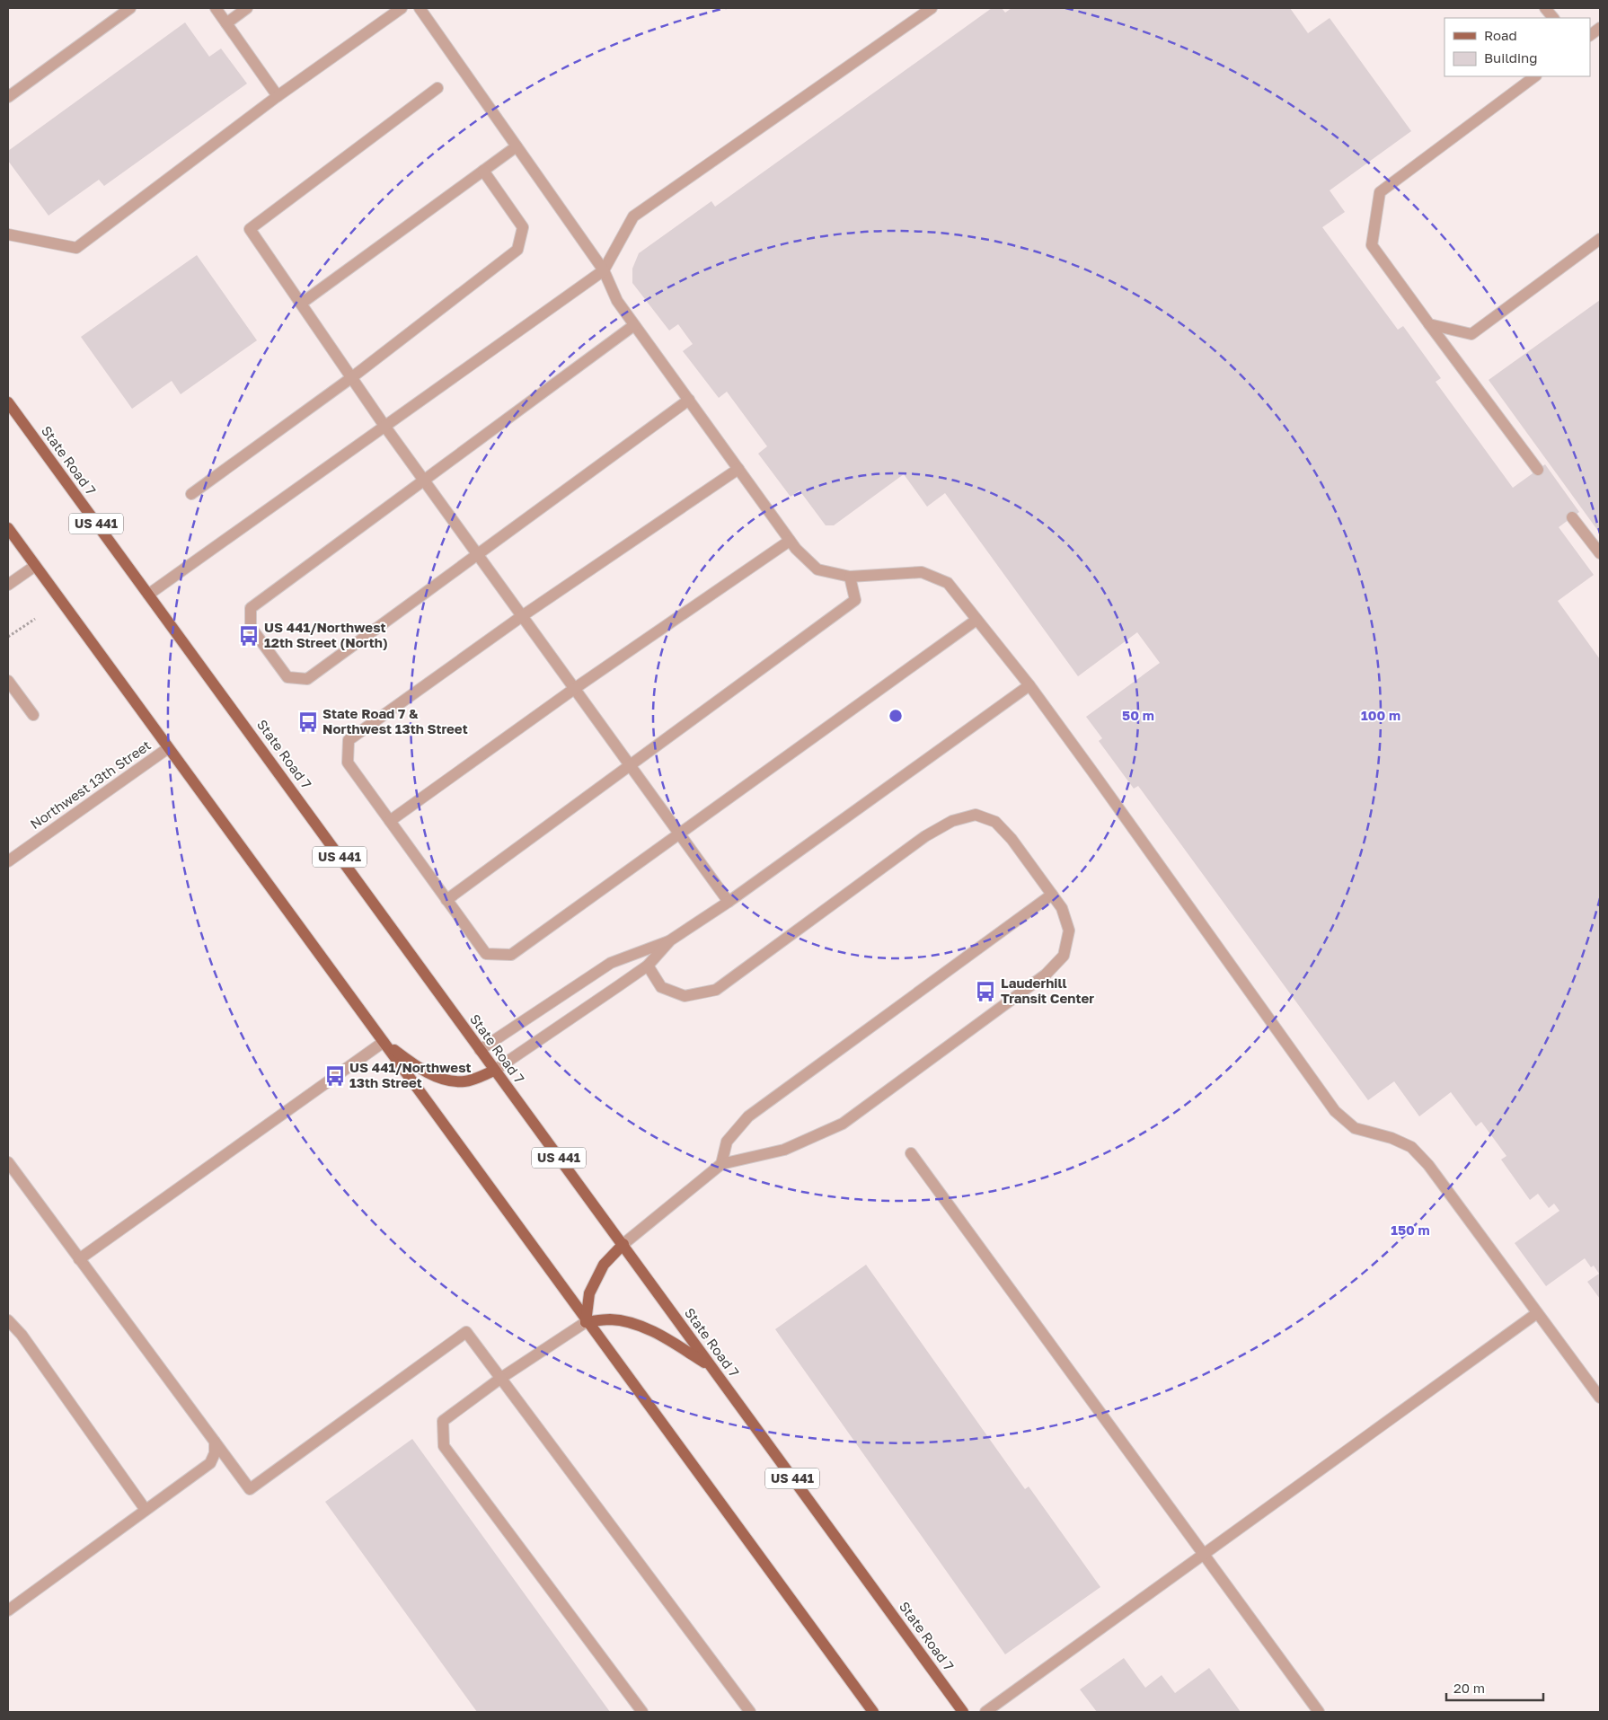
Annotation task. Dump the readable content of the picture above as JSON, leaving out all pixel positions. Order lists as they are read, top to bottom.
{
  "streets": {
    "main road": ["State Road 7", "US 441"],
    "street": ["Northwest 13th Street"]
  },
  "places": {
    "bus stop": [
      "US 441/Northwest 12th Street (North)",
      "State Road 7 & Northwest 13th Street",
      "Lauderhill Transit Center",
      "US 441/Northwest 13th Street"
    ]
  },
  "legend": ["Road", "Building"],
  "scale_bar": "20 m",
  "rings": ["50 m", "100 m", "150 m"]
}
